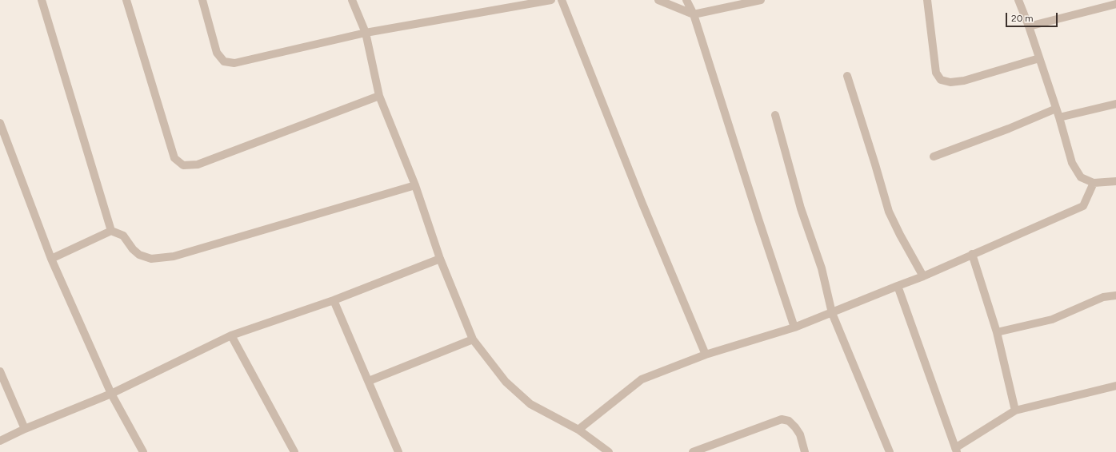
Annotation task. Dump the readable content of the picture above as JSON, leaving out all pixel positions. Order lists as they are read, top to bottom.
{
  "scale_bar": "20 m"
}
